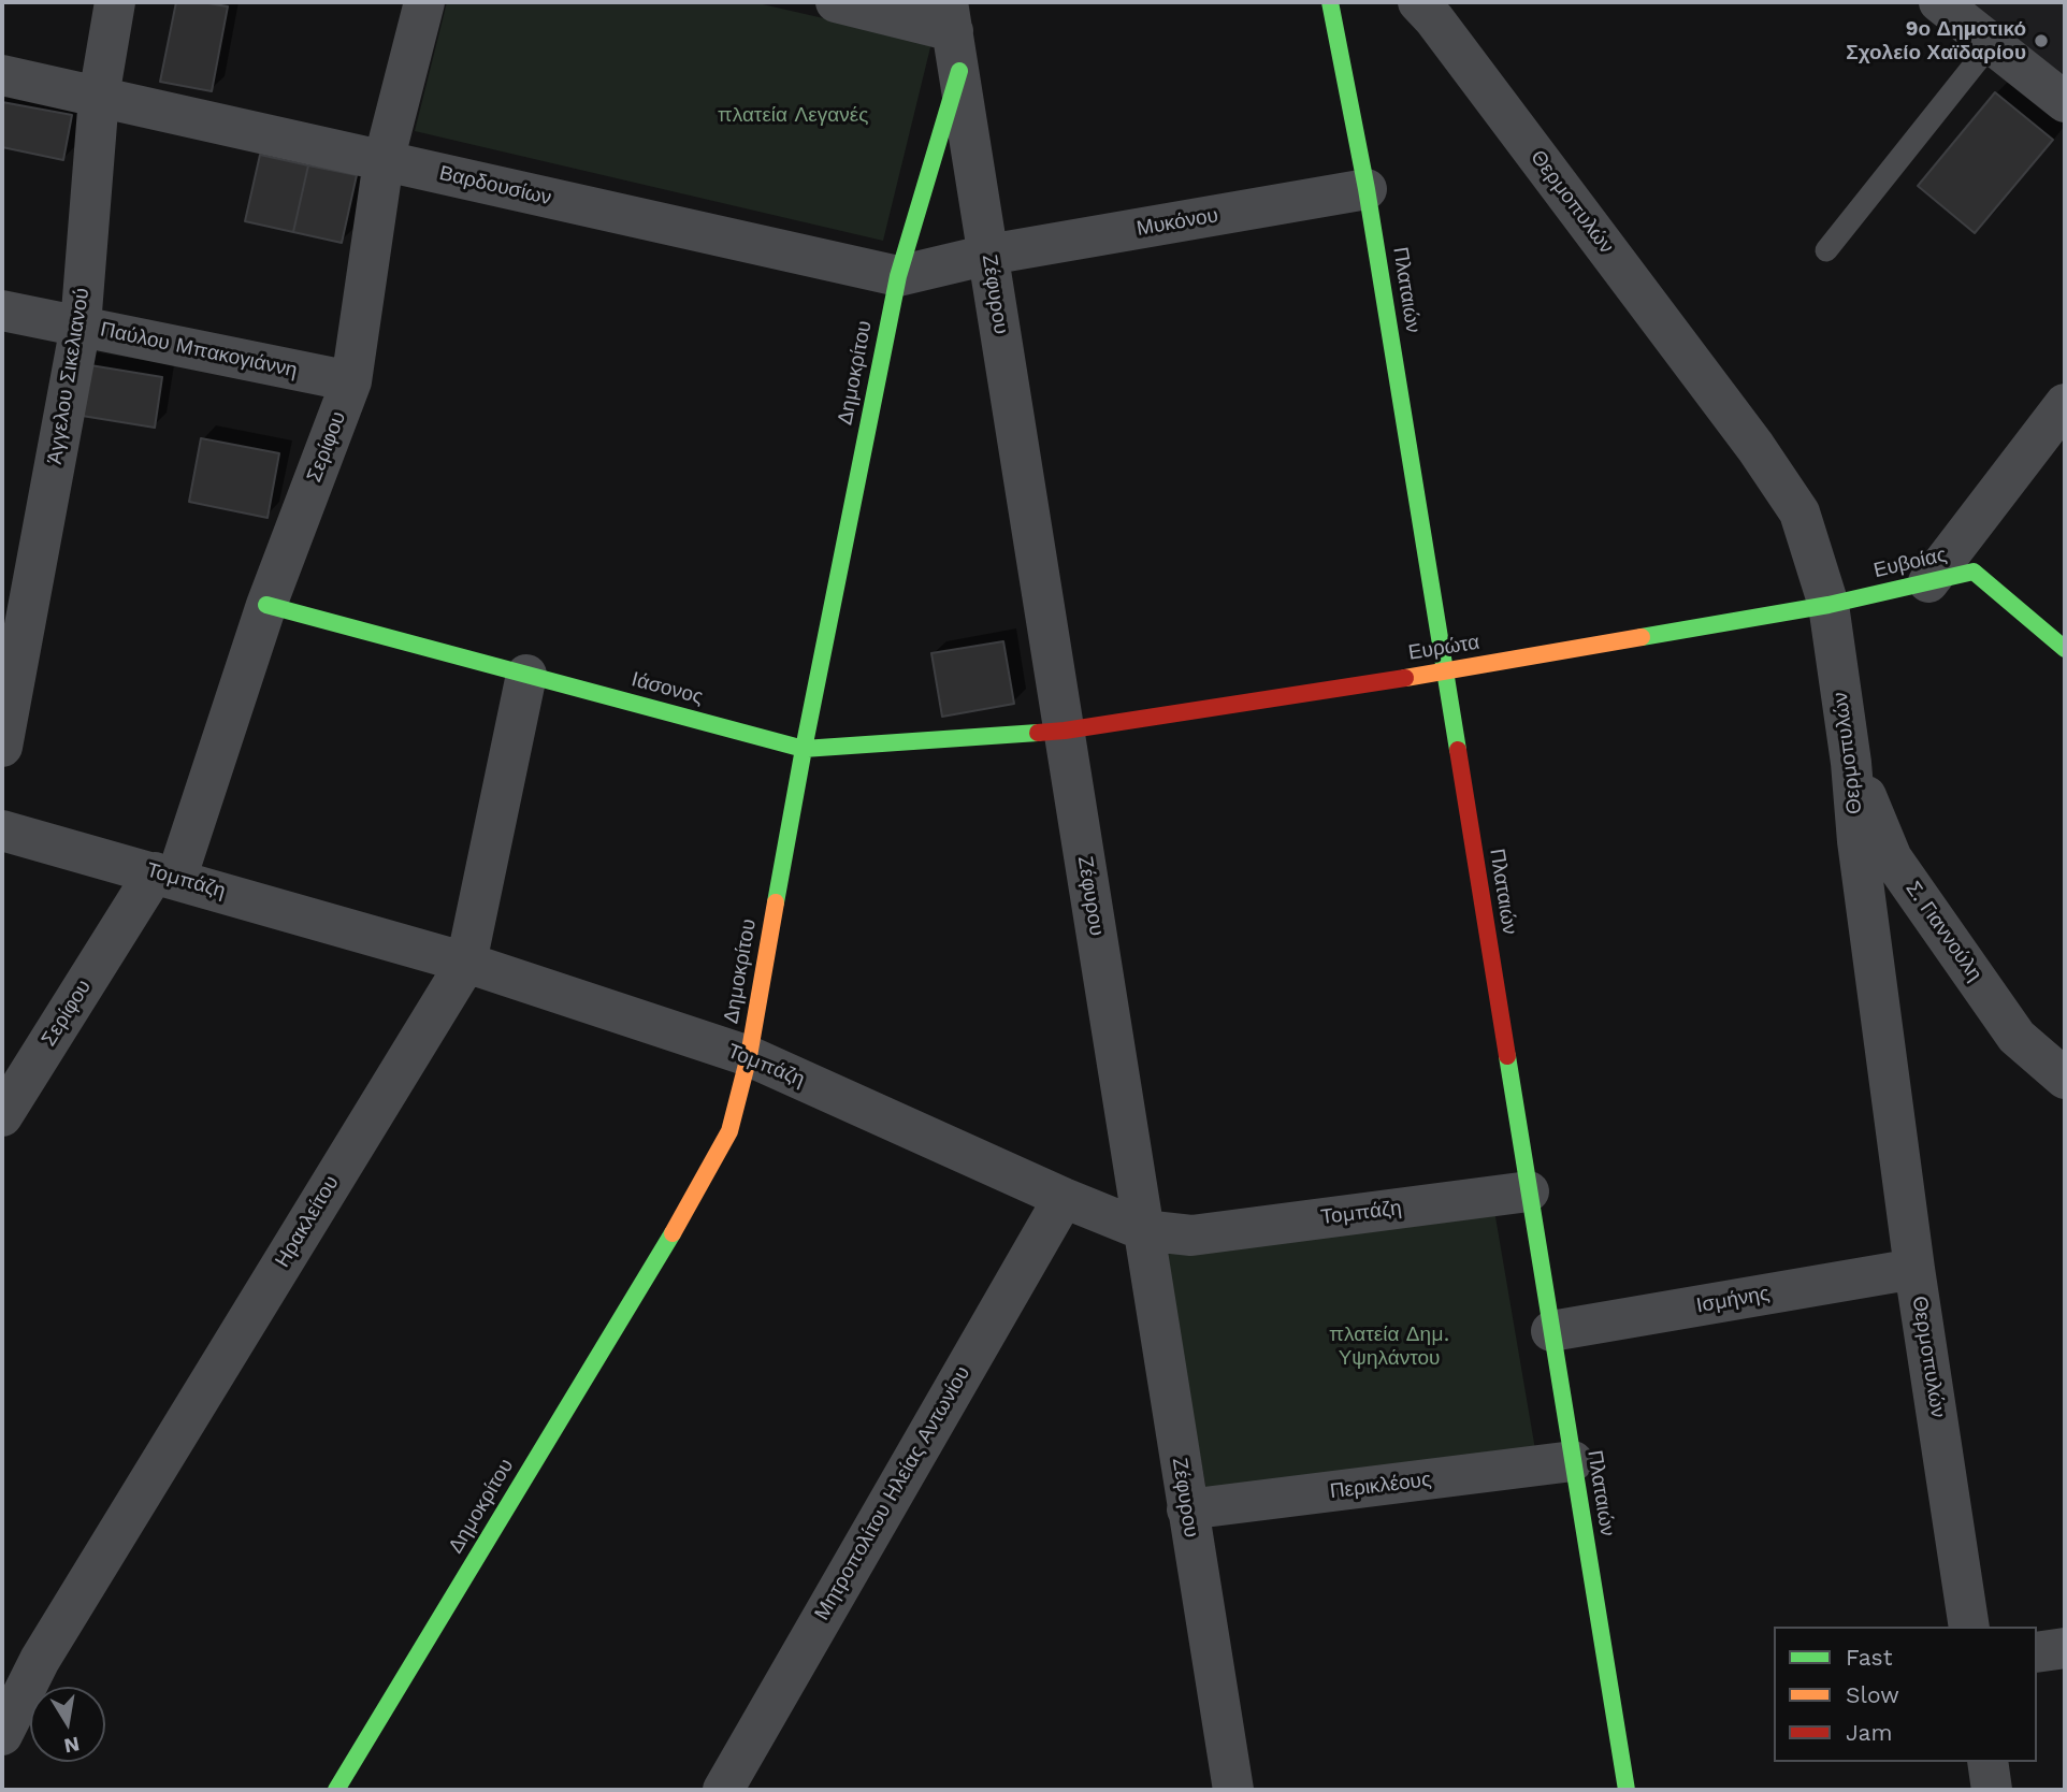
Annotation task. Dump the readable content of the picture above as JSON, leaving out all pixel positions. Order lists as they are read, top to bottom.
{
  "streets": {
    "street": [
      "Βαρδουσίων",
      "Θερμοπυλών",
      "Μυκόνου",
      "Πλαταιών",
      "Ζέφυρου",
      "Παύλου Μπακογιάννη",
      "Δημοκρίτου",
      "Άγγελου Σικελιανού",
      "Σερίφου",
      "Ευβοίας",
      "Ευρώτα",
      "Ιάσονος",
      "Τομπάζη",
      "Σ. Γιαννούλη",
      "Ηρακλείτου",
      "Ισμήνης",
      "Περικλέους",
      "Μητροπολίτου Ηλείας Αντωνίου"
    ]
  },
  "crossings": [
    ["Βαρδουσίων", "Μυκόνου"],
    ["Βαρδουσίων", "Ζέφυρου"],
    ["Βαρδουσίων", "Δημοκρίτου"],
    ["Βαρδουσίων", "Άγγελου Σικελιανού"],
    ["Βαρδουσίων", "Σερίφου"],
    ["Θερμοπυλών", "Ευβοίας"],
    ["Θερμοπυλών", "Ευρώτα"],
    ["Θερμοπυλών", "Σ. Γιαννούλη"],
    ["Θερμοπυλών", "Ισμήνης"],
    ["Μυκόνου", "Πλαταιών"],
    ["Μυκόνου", "Ζέφυρου"],
    ["Πλαταιών", "Ευρώτα"],
    ["Πλαταιών", "Τομπάζη"],
    ["Πλαταιών", "Ισμήνης"],
    ["Πλαταιών", "Περικλέους"],
    ["Ζέφυρου", "Δημοκρίτου"],
    ["Ζέφυρου", "Ευρώτα"],
    ["Ζέφυρου", "Ιάσονος"],
    ["Ζέφυρου", "Τομπάζη"],
    ["Ζέφυρου", "Περικλέους"],
    ["Παύλου Μπακογιάννη", "Άγγελου Σικελιανού"],
    ["Παύλου Μπακογιάννη", "Σερίφου"],
    ["Δημοκρίτου", "Ιάσονος"],
    ["Δημοκρίτου", "Τομπάζη"],
    ["Σερίφου", "Ιάσονος"],
    ["Σερίφου", "Τομπάζη"],
    ["Ευβοίας", "Ευρώτα"],
    ["Ευρώτα", "Ιάσονος"],
    ["Ιάσονος", "Ηρακλείτου"],
    ["Τομπάζη", "Ηρακλείτου"],
    ["Τομπάζη", "Μητροπολίτου Ηλείας Αντωνίου"]
  ],
  "parks": ["πλατεία Λεγανές", "πλατεία Δημ. Υψηλάντου"],
  "places": ["9ο Δημοτικό Σχολείο Χαϊδαρίου"],
  "legend": ["Fast", "Slow", "Jam"],
  "north": "bottom"
}
